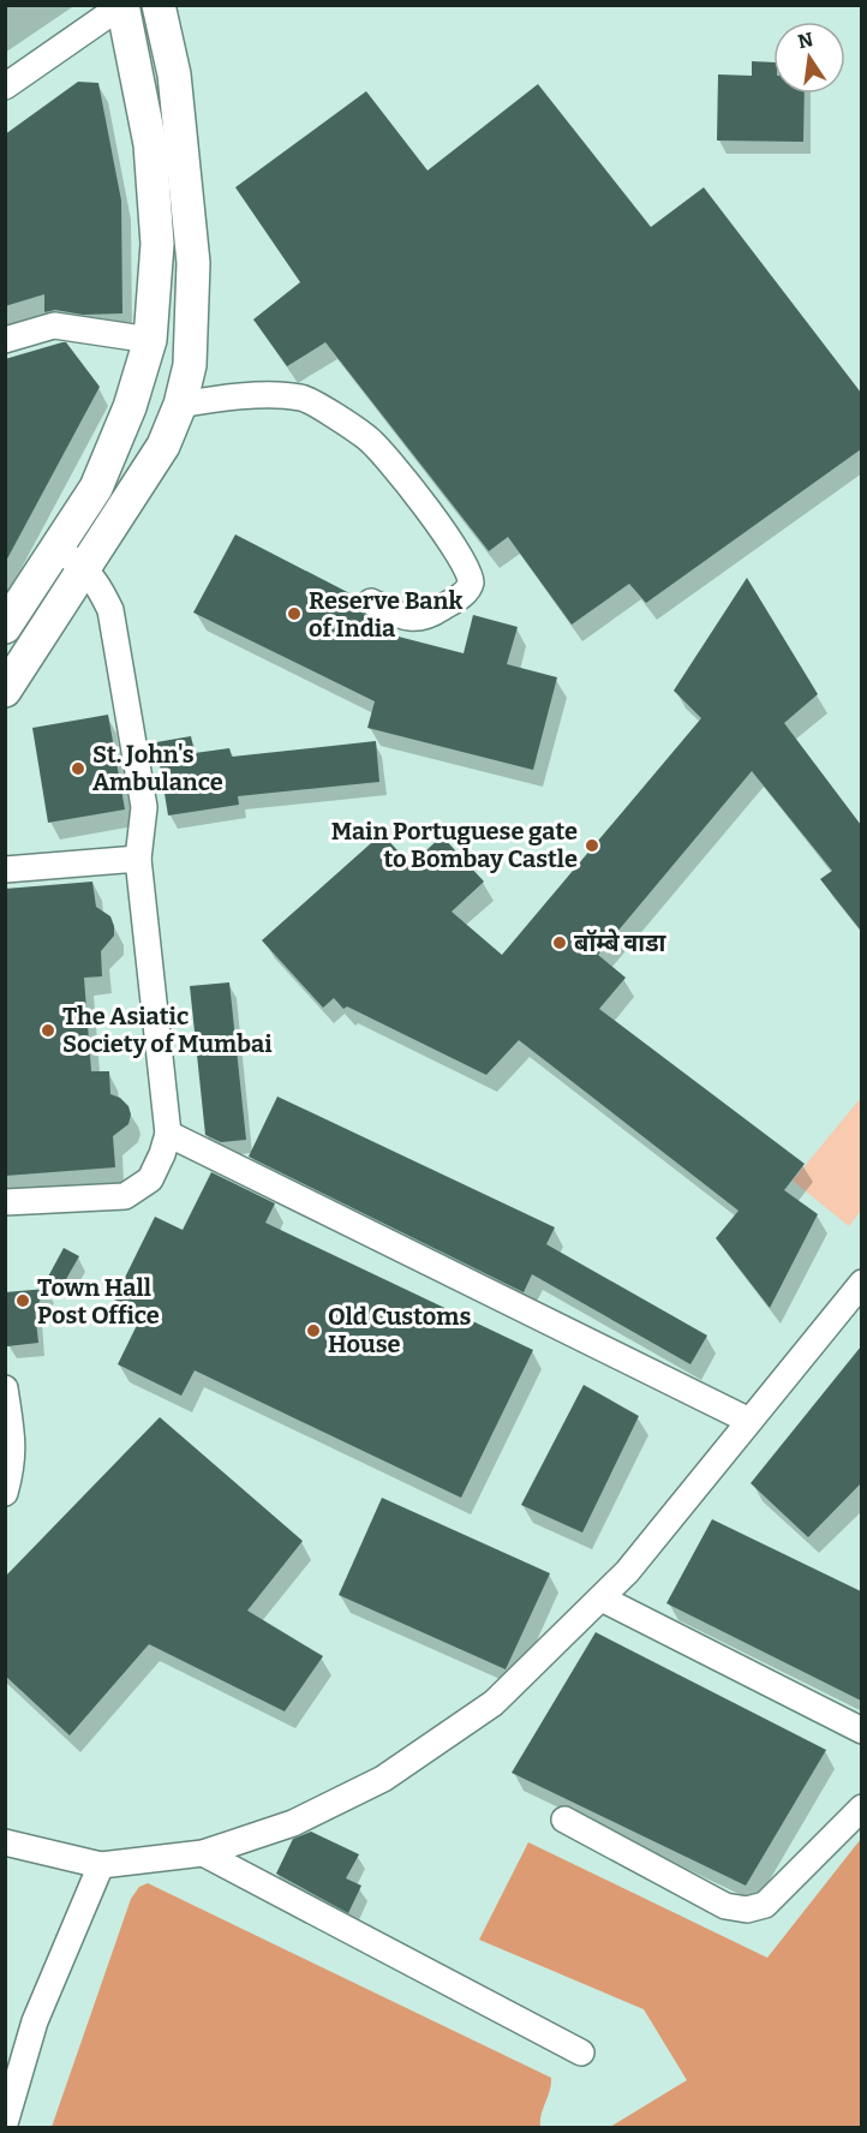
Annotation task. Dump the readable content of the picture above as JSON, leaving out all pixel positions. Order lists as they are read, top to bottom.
{
  "places": [
    "Reserve Bank of India",
    "St. John's Ambulance",
    "Main Portuguese gate to Bombay Castle",
    "बॉम्बे वाडा",
    "The Asiatic Society of Mumbai",
    "Town Hall Post Office",
    "Old Customs House"
  ],
  "north": "top"
}
